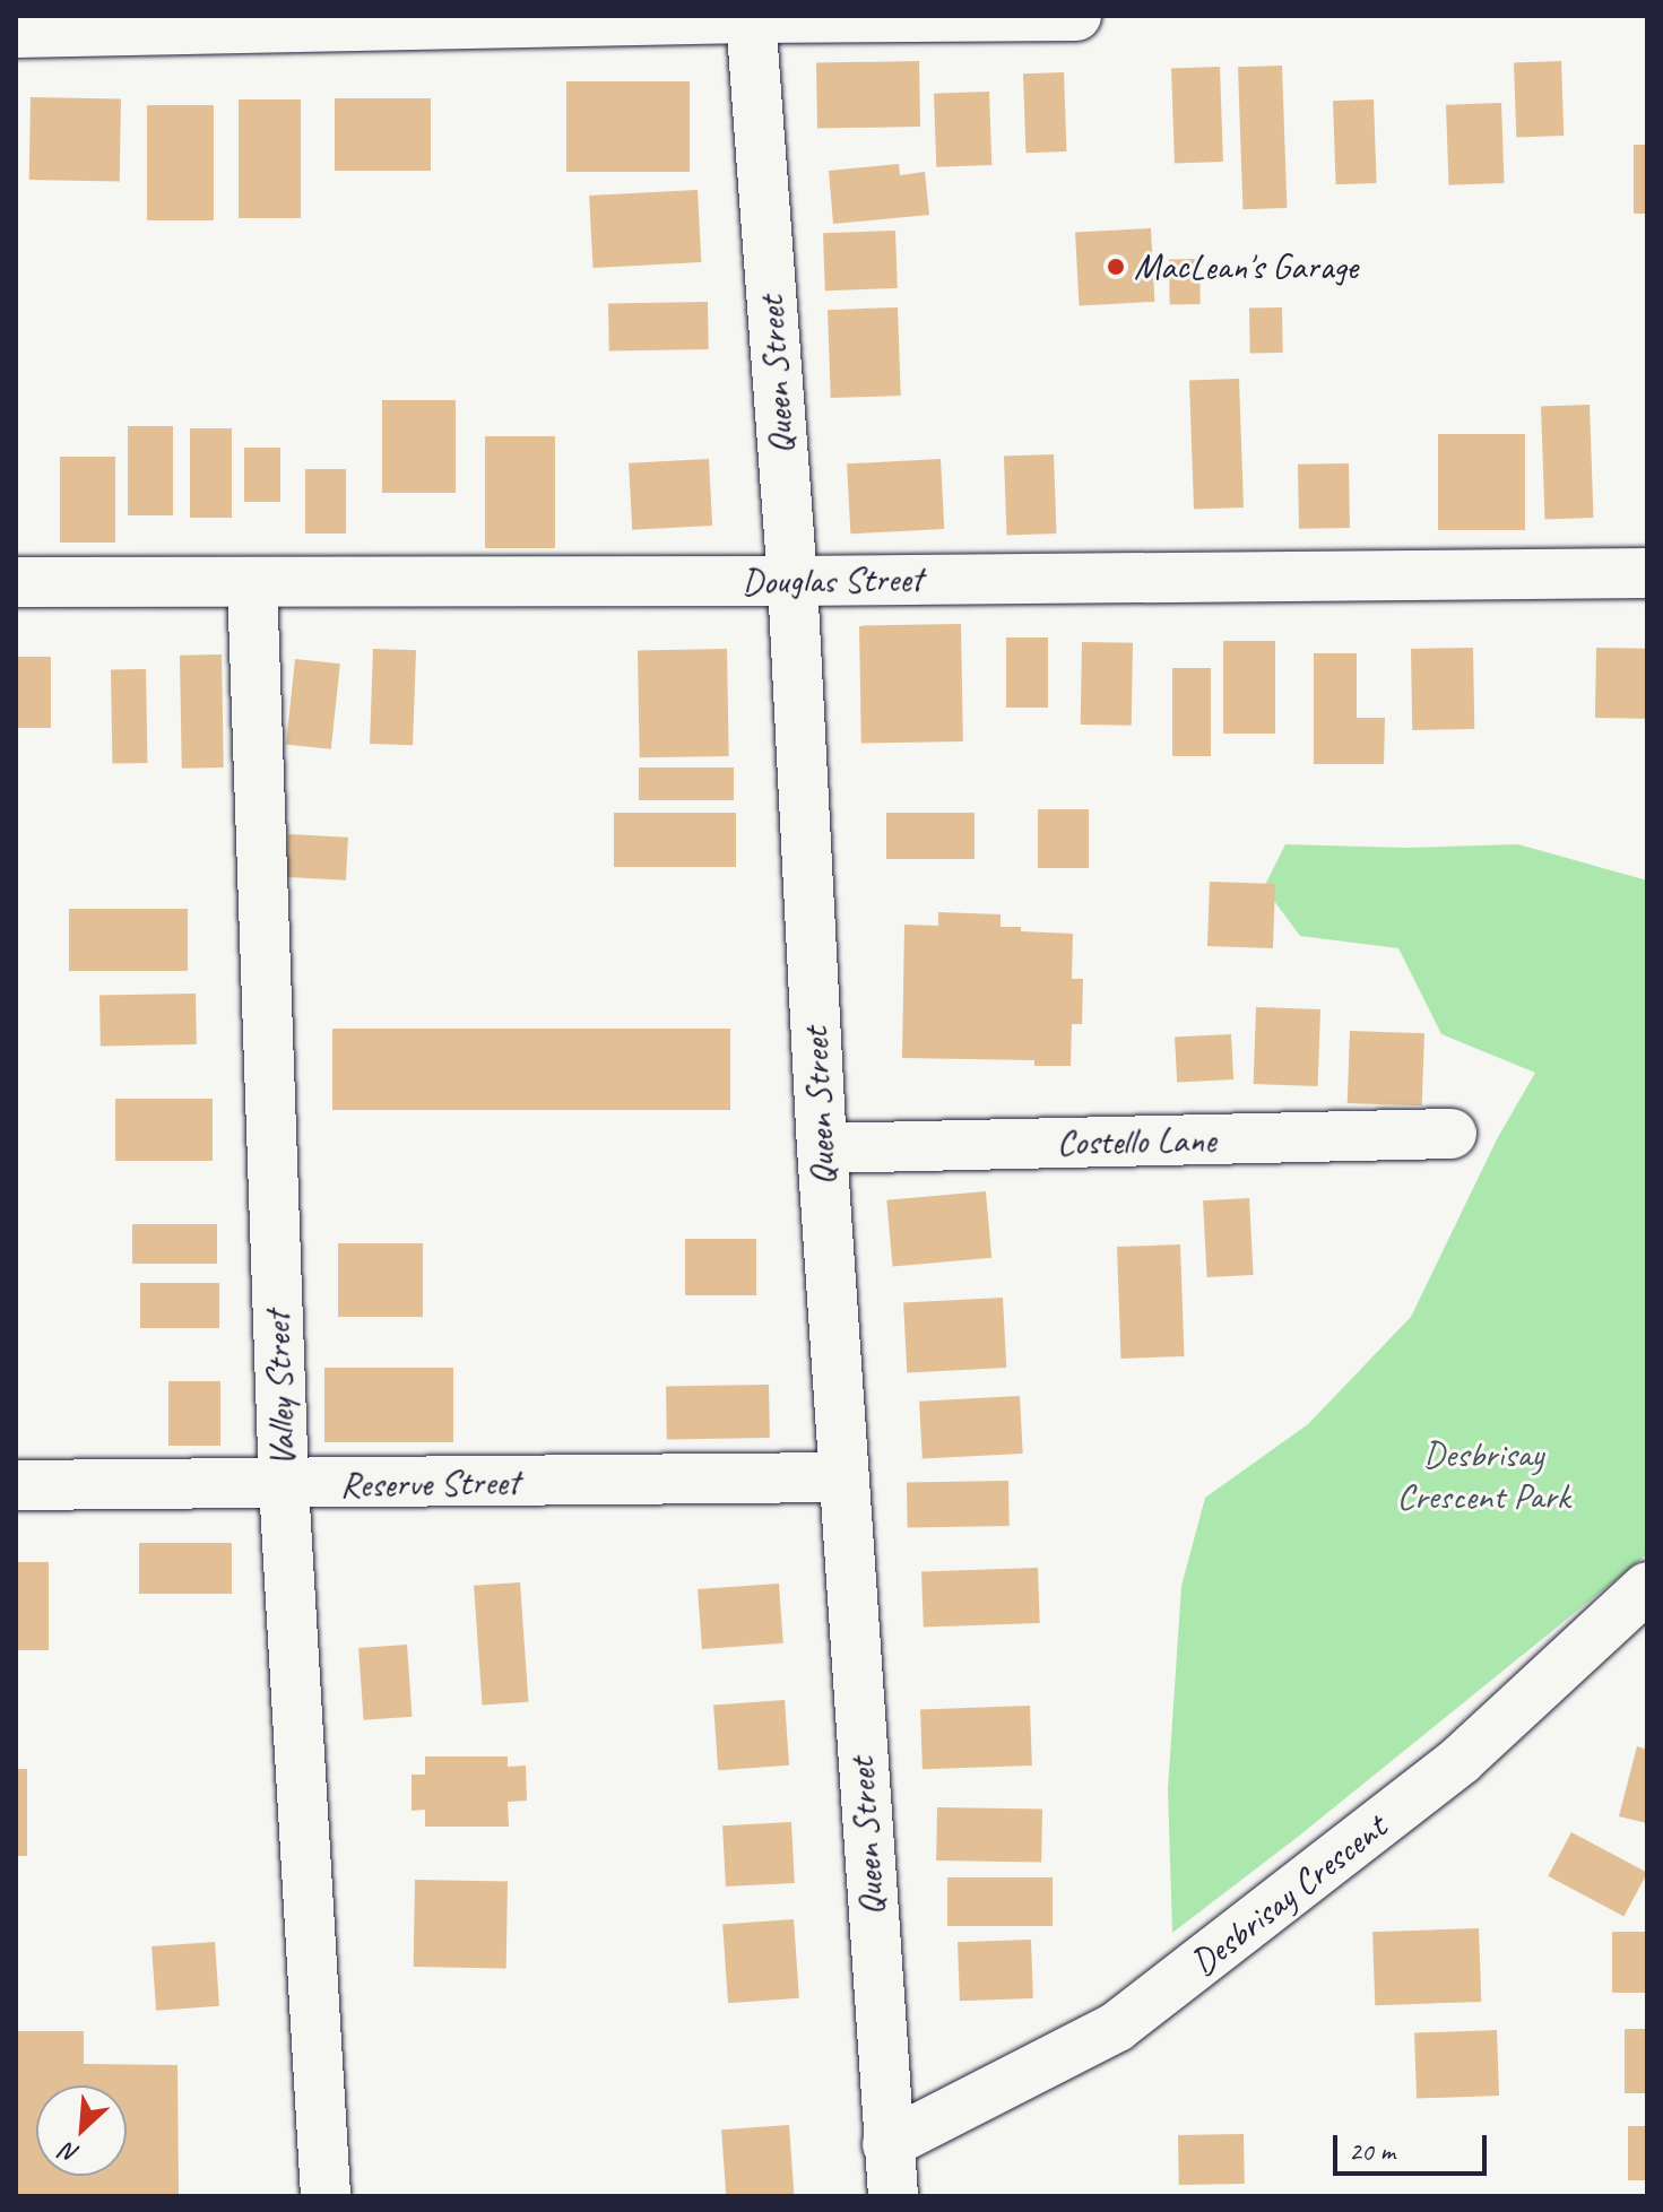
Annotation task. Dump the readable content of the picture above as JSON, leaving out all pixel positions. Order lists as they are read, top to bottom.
{
  "streets": {
    "street": [
      "Queen Street",
      "Douglas Street",
      "Costello Lane",
      "Valley Street",
      "Reserve Street",
      "Desbrisay Crescent"
    ]
  },
  "crossings": [
    ["Queen Street", "Douglas Street"],
    ["Queen Street", "Costello Lane"],
    ["Queen Street", "Reserve Street"],
    ["Queen Street", "Desbrisay Crescent"],
    ["Douglas Street", "Valley Street"],
    ["Valley Street", "Reserve Street"]
  ],
  "parks": ["Desbrisay Crescent Park"],
  "places": ["MacLean's Garage"],
  "scale_bar": "20 m",
  "north": "bottom left"
}
